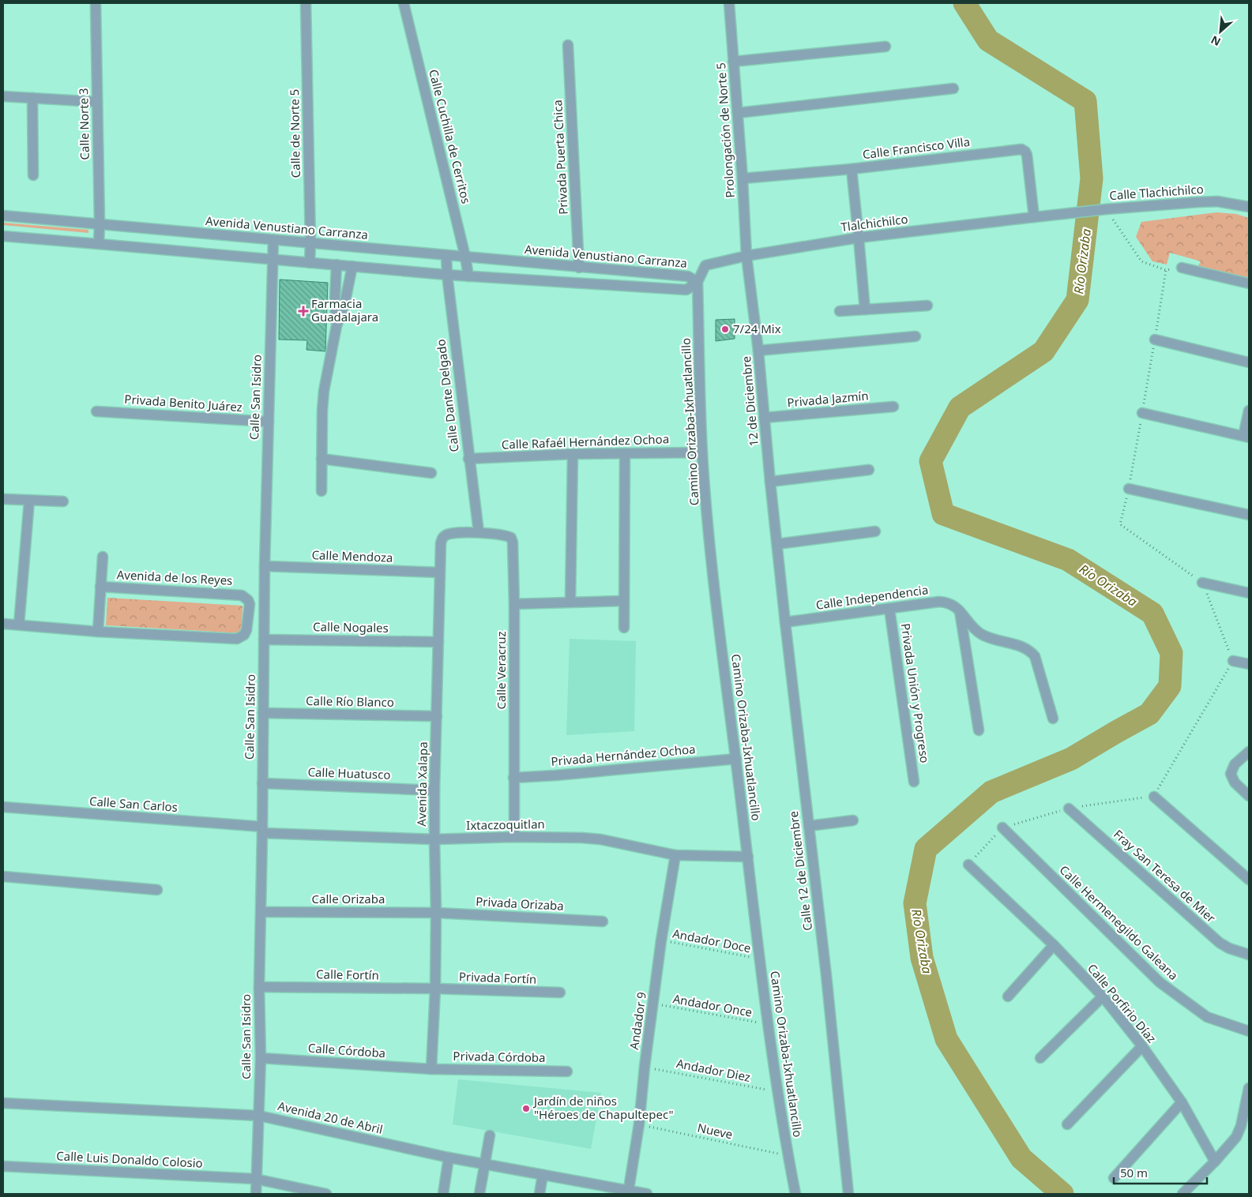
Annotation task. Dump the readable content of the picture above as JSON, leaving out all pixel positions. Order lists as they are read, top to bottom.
{
  "streets": {
    "street": [
      "Calle Norte 3",
      "Prolongación de Norte 5",
      "Calle de Norte 5",
      "Calle Cuchilla de Cerritos",
      "Calle Francisco Villa",
      "Privada Puerta Chica",
      "Calle Tlachichilco",
      "Tlalchichilco",
      "Avenida Venustiano Carranza",
      "Calle Dante Delgado",
      "Calle San Isidro",
      "Privada Jazmín",
      "12 de Diciembre",
      "Privada Benito Juárez",
      "Camino Orizaba-Ixhuatlancillo",
      "Calle Rafaél Hernández Ochoa",
      "Calle Mendoza",
      "Avenida de los Reyes",
      "Calle Independencia",
      "Calle Nogales",
      "Calle Veracruz",
      "Privada Unión y Progreso",
      "Calle Río Blanco",
      "Privada Hernández Ochoa",
      "Calle Huatusco",
      "Avenida Xalapa",
      "Calle San Carlos",
      "Ixtaczoquitlan",
      "Calle 12 de Diciembre",
      "Fray San Teresa de Mier",
      "Calle Orizaba",
      "Privada Orizaba",
      "Calle Hermenegildo Galeana",
      "Calle Fortín",
      "Privada Fortín",
      "Calle Porfirio Díaz",
      "Andador 9",
      "Calle Córdoba",
      "Privada Córdoba",
      "Avenida 20 de Abril",
      "Calle Luis Donaldo Colosio"
    ],
    "path": [
      "Andador Doce",
      "Andador Once",
      "Andador Diez",
      "Nueve"
    ]
  },
  "crossings": [
    ["Calle Norte 3", "Avenida Venustiano Carranza"],
    ["Prolongación de Norte 5", "Calle Francisco Villa"],
    ["Prolongación de Norte 5", "Tlalchichilco"],
    ["Prolongación de Norte 5", "12 de Diciembre"],
    ["Calle de Norte 5", "Avenida Venustiano Carranza"],
    ["Calle Cuchilla de Cerritos", "Avenida Venustiano Carranza"],
    ["Calle Francisco Villa", "Tlalchichilco"],
    ["Privada Puerta Chica", "Avenida Venustiano Carranza"],
    ["Calle Tlachichilco", "Tlalchichilco"],
    ["Tlalchichilco", "Avenida Venustiano Carranza"],
    ["Tlalchichilco", "12 de Diciembre"],
    ["Tlalchichilco", "Camino Orizaba-Ixhuatlancillo"],
    ["Avenida Venustiano Carranza", "Calle Dante Delgado"],
    ["Avenida Venustiano Carranza", "Calle San Isidro"],
    ["Avenida Venustiano Carranza", "Camino Orizaba-Ixhuatlancillo"],
    ["Calle Dante Delgado", "Calle Rafaél Hernández Ochoa"],
    ["Calle Dante Delgado", "Calle Veracruz"],
    ["Calle Dante Delgado", "Avenida Xalapa"],
    ["Calle San Isidro", "Privada Benito Juárez"],
    ["Calle San Isidro", "Calle Mendoza"],
    ["Calle San Isidro", "Calle Nogales"],
    ["Calle San Isidro", "Calle Río Blanco"],
    ["Calle San Isidro", "Calle Huatusco"],
    ["Calle San Isidro", "Calle San Carlos"],
    ["Calle San Isidro", "Ixtaczoquitlan"],
    ["Calle San Isidro", "Calle Orizaba"],
    ["Calle San Isidro", "Calle Fortín"],
    ["Calle San Isidro", "Calle Córdoba"],
    ["Calle San Isidro", "Avenida 20 de Abril"],
    ["Calle San Isidro", "Calle Luis Donaldo Colosio"],
    ["Privada Jazmín", "12 de Diciembre"],
    ["12 de Diciembre", "Calle 12 de Diciembre"],
    ["Camino Orizaba-Ixhuatlancillo", "Calle Rafaél Hernández Ochoa"],
    ["Camino Orizaba-Ixhuatlancillo", "Privada Hernández Ochoa"],
    ["Camino Orizaba-Ixhuatlancillo", "Ixtaczoquitlan"],
    ["Camino Orizaba-Ixhuatlancillo", "Andador Doce"],
    ["Camino Orizaba-Ixhuatlancillo", "Andador Once"],
    ["Camino Orizaba-Ixhuatlancillo", "Andador Diez"],
    ["Camino Orizaba-Ixhuatlancillo", "Nueve"],
    ["Calle Mendoza", "Avenida Xalapa"],
    ["Calle Independencia", "Privada Unión y Progreso"],
    ["Calle Independencia", "Calle 12 de Diciembre"],
    ["Calle Nogales", "Avenida Xalapa"],
    ["Calle Veracruz", "Privada Hernández Ochoa"],
    ["Calle Veracruz", "Avenida Xalapa"],
    ["Calle Veracruz", "Ixtaczoquitlan"],
    ["Calle Río Blanco", "Avenida Xalapa"],
    ["Calle Huatusco", "Avenida Xalapa"],
    ["Avenida Xalapa", "Ixtaczoquitlan"],
    ["Avenida Xalapa", "Calle Orizaba"],
    ["Avenida Xalapa", "Privada Orizaba"],
    ["Avenida Xalapa", "Calle Fortín"],
    ["Avenida Xalapa", "Privada Fortín"],
    ["Avenida Xalapa", "Calle Córdoba"],
    ["Avenida Xalapa", "Privada Córdoba"],
    ["Calle San Carlos", "Ixtaczoquitlan"],
    ["Ixtaczoquitlan", "Andador 9"],
    ["Calle Orizaba", "Privada Orizaba"],
    ["Andador Doce", "Andador 9"],
    ["Calle Fortín", "Privada Fortín"],
    ["Andador Once", "Andador 9"],
    ["Andador 9", "Andador Diez"],
    ["Andador 9", "Avenida 20 de Abril"],
    ["Andador 9", "Nueve"],
    ["Calle Córdoba", "Privada Córdoba"]
  ],
  "water": ["Río Orizaba"],
  "places": {
    "health": ["Farmacia Guadalajara"],
    "other": ["7/24 Mix", "Jardín de niños \"Héroes de Chapultepec\""]
  },
  "scale_bar": "50 m",
  "north": "bottom left"
}
